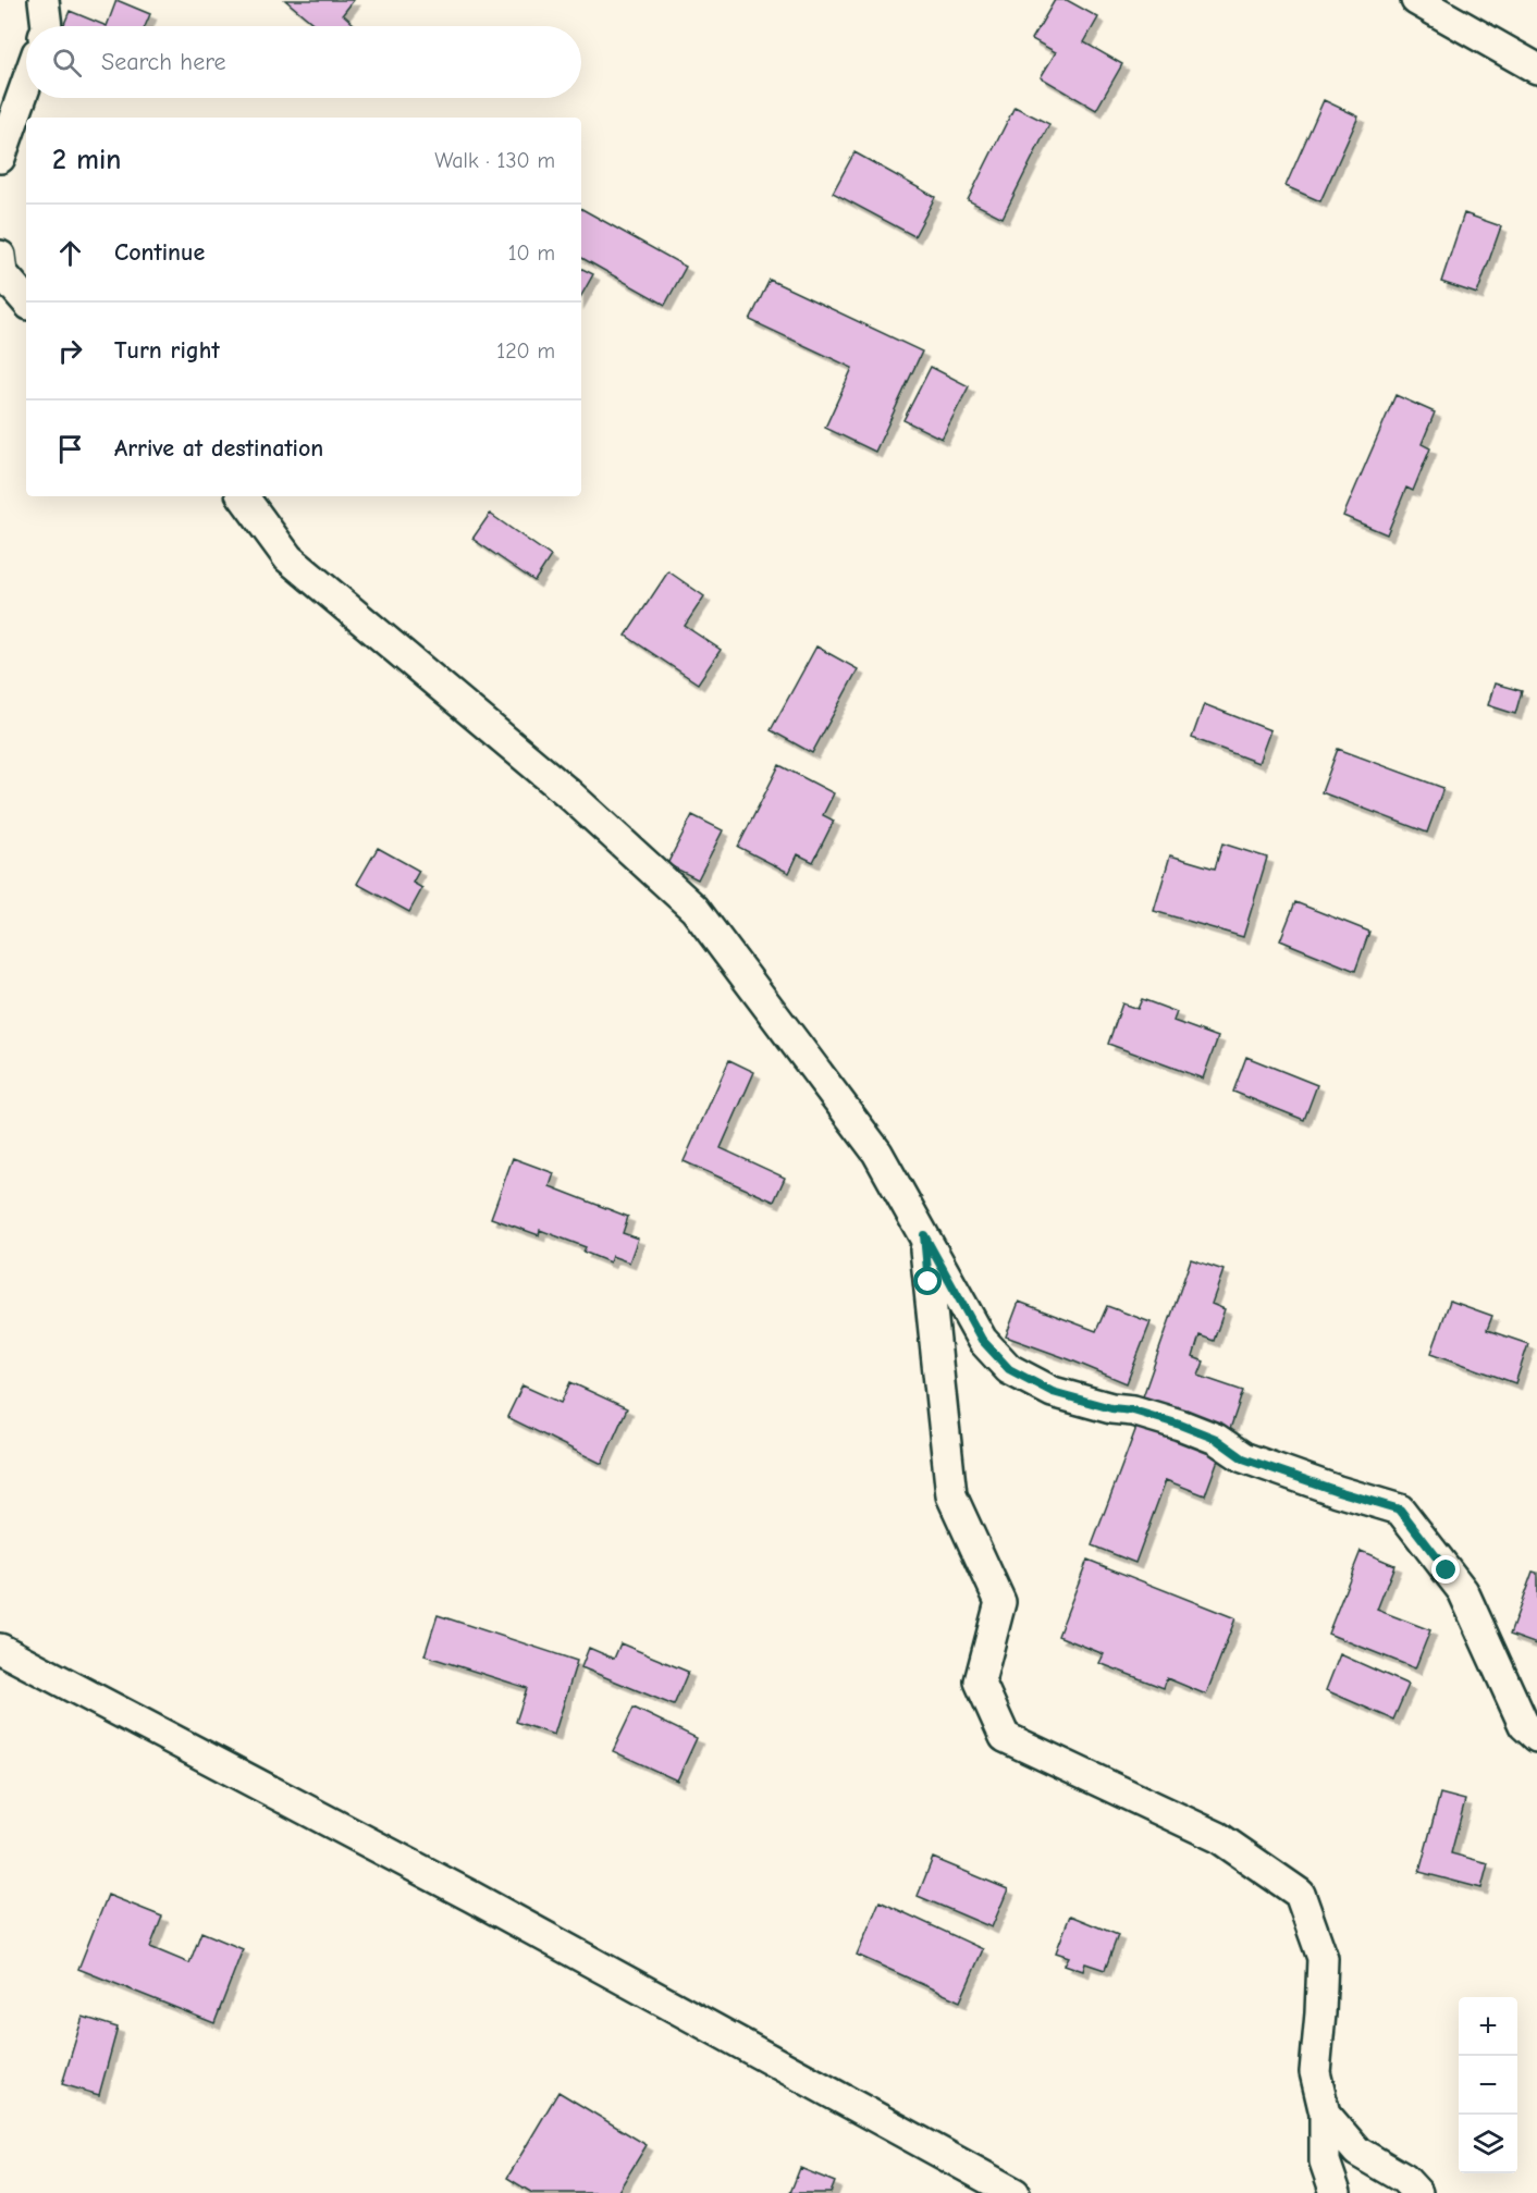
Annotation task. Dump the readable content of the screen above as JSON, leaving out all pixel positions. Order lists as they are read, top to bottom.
{
  "page": {
    "search": "Search here",
    "heading": ["2 min", "Walk · 130 m"],
    "list": [
      ["Continue", "10 m"],
      ["Turn right", "120 m"],
      "Arrive at destination"
    ],
    "map_buttons": ["+", "−"]
  }
}
